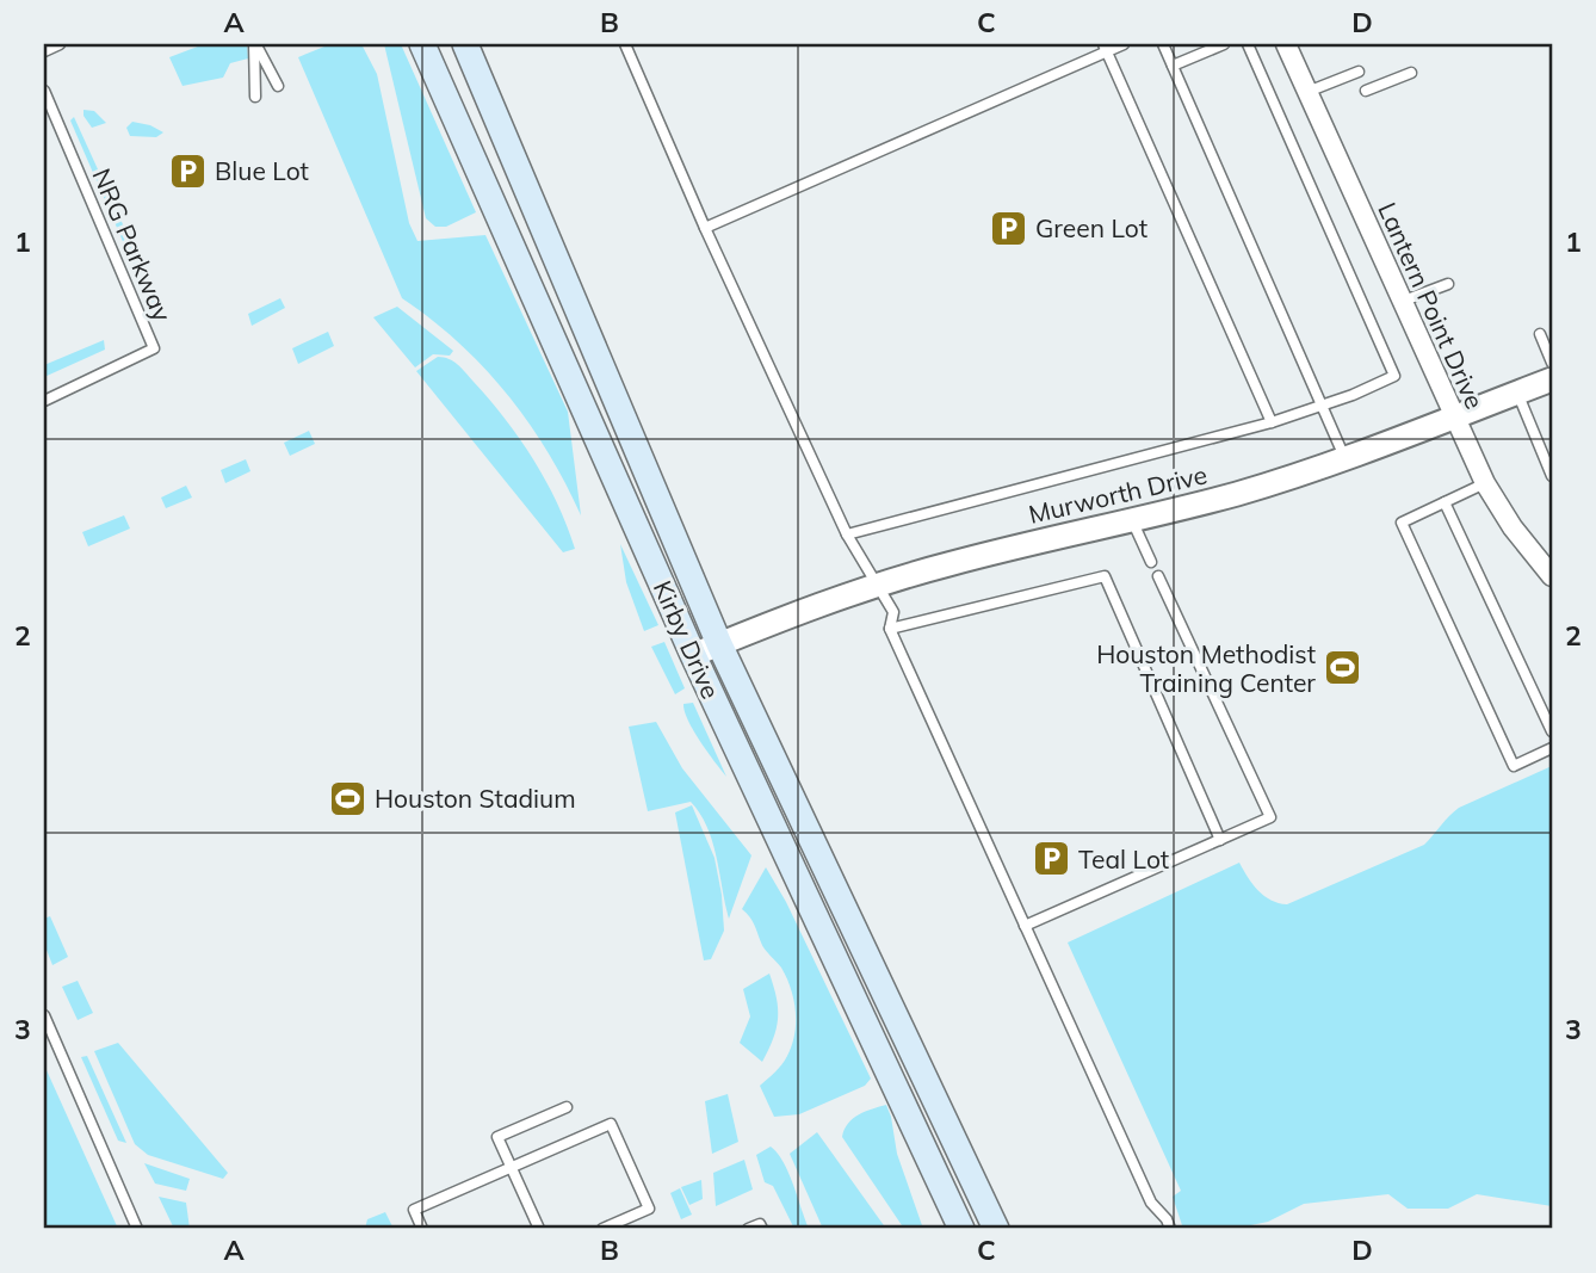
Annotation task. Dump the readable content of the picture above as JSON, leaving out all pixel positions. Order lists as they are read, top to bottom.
{
  "streets": {
    "main road": ["Kirby Drive"],
    "street": ["Lantern Point Drive", "Murworth Drive"],
    "lane": ["NRG Parkway"]
  },
  "crossings": [
    ["Lantern Point Drive", "Murworth Drive"],
    ["Murworth Drive", "Kirby Drive"]
  ],
  "places": {
    "parking": ["Blue Lot", "Green Lot", "Teal Lot"],
    "sports": ["Houston Methodist Training Center", "Houston Stadium"]
  },
  "grid": {
    "columns": [
      "A",
      "B",
      "C",
      "D"
    ],
    "rows": ["1", "2", "3"]
  }
}
